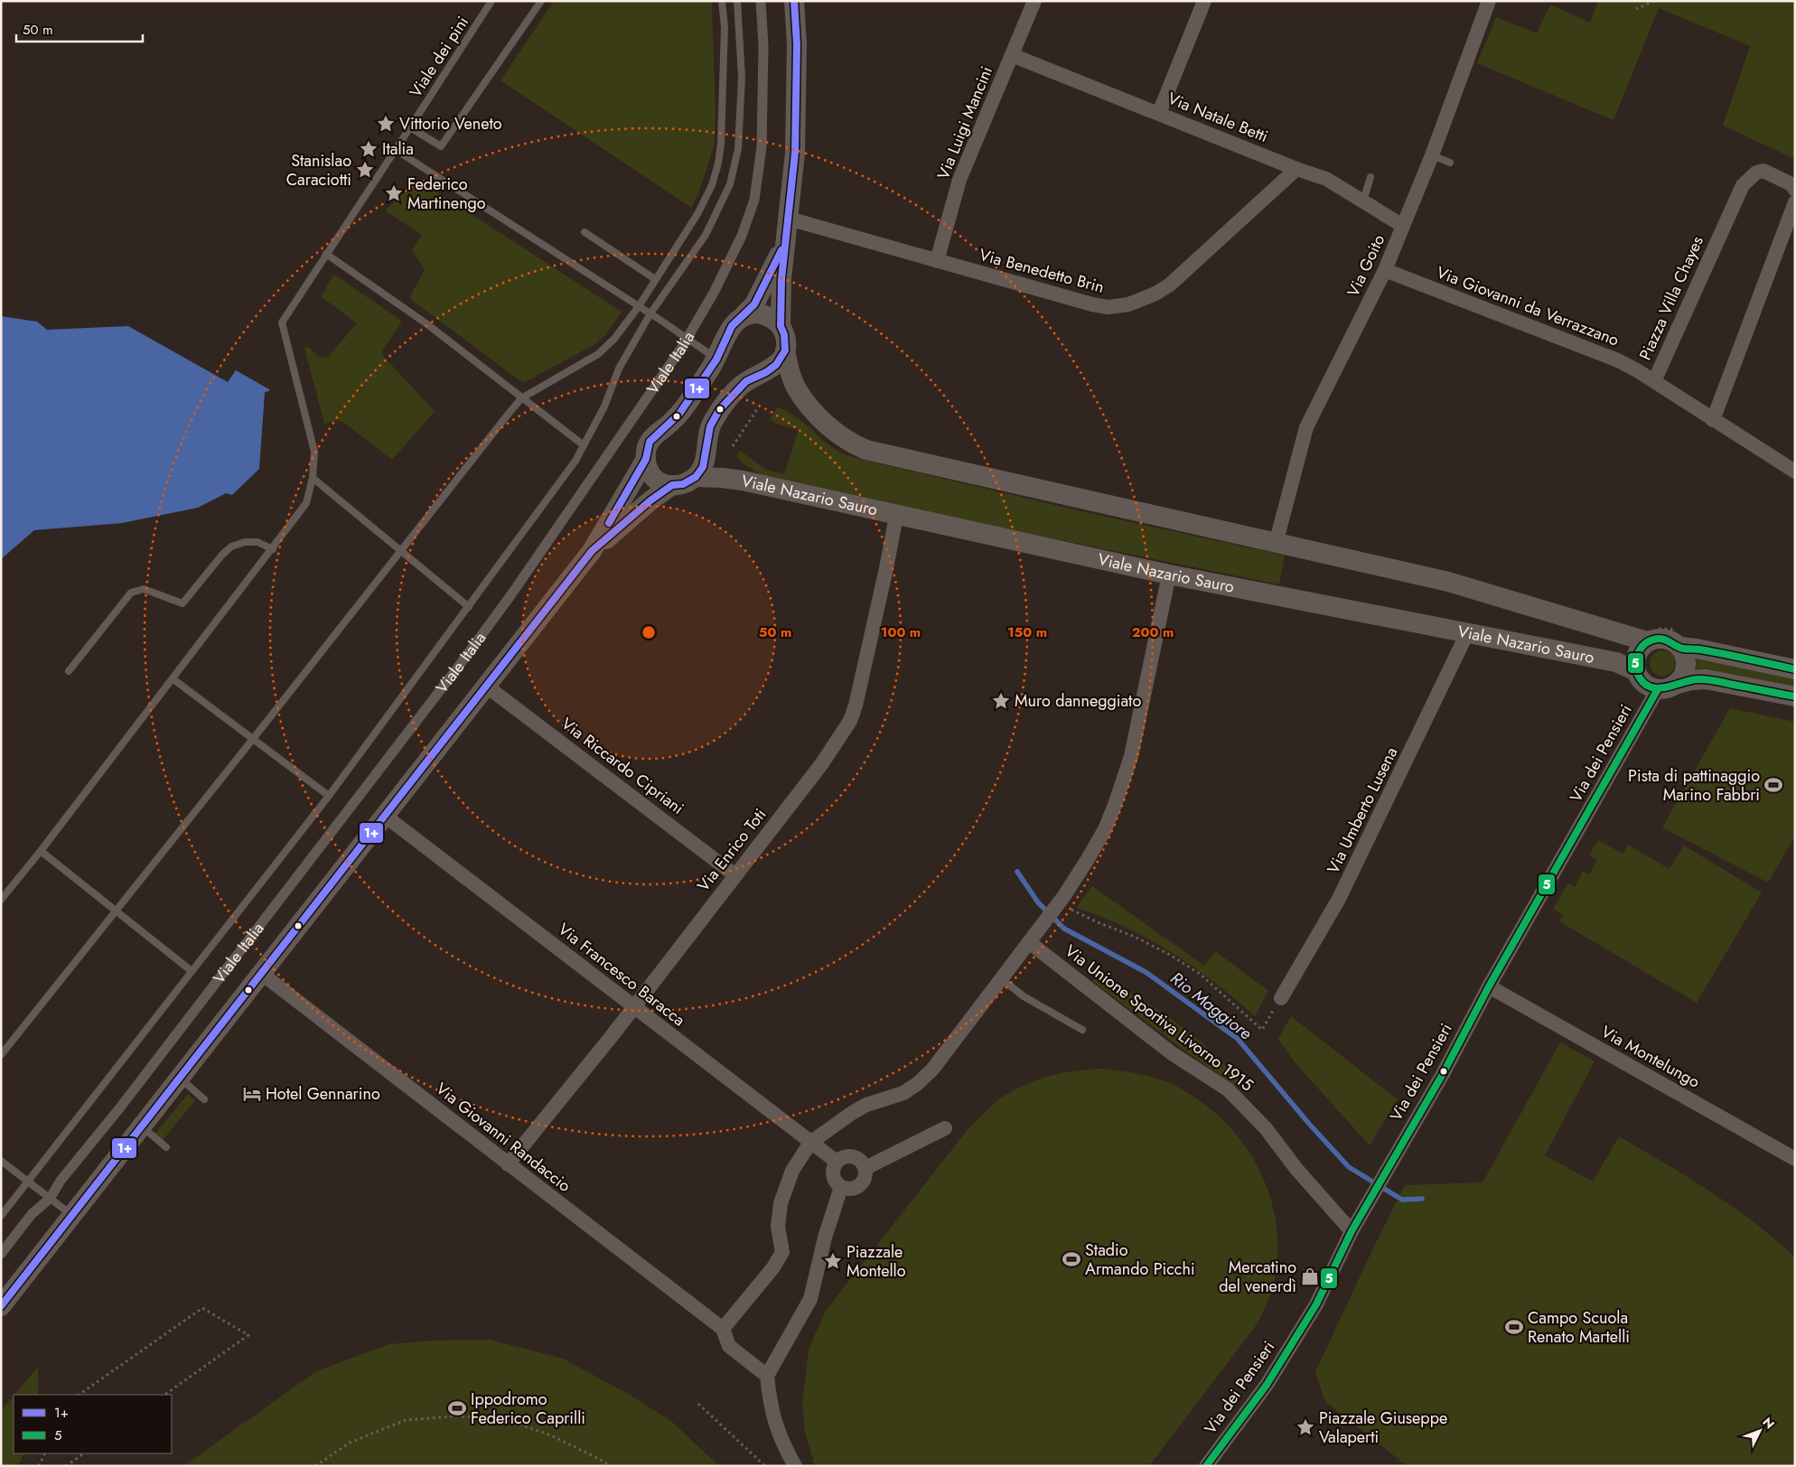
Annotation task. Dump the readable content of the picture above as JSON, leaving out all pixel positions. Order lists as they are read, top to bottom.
{
  "streets": {
    "main road": ["Viale Italia", "Viale Nazario Sauro"],
    "street": [
      "Via Natale Betti",
      "Via Luigi Mancini",
      "Via Goito",
      "Via Benedetto Brin",
      "Piazza Villa Chayes",
      "Via Giovanni da Verrazzano",
      "Via dei Pensieri",
      "Via Riccardo Cipriani",
      "Via Umberto Lusena",
      "Via Enrico Toti",
      "Via Francesco Baracca",
      "Via Unione Sportiva Livorno 1915",
      "Via Montelungo",
      "Via Giovanni Randaccio"
    ],
    "lane": ["Viale dei pini"]
  },
  "crossings": [
    ["Via Natale Betti", "Via Luigi Mancini"],
    ["Via Natale Betti", "Via Goito"],
    ["Via Natale Betti", "Via Benedetto Brin"],
    ["Via Luigi Mancini", "Via Benedetto Brin"],
    ["Via Goito", "Via Giovanni da Verrazzano"],
    ["Via Goito", "Viale Nazario Sauro"],
    ["Piazza Villa Chayes", "Via Giovanni da Verrazzano"],
    ["Viale Italia", "Viale Nazario Sauro"],
    ["Viale Italia", "Via Riccardo Cipriani"],
    ["Viale Italia", "Via Francesco Baracca"],
    ["Viale Italia", "Via Giovanni Randaccio"],
    ["Viale Nazario Sauro", "Via dei Pensieri"],
    ["Viale Nazario Sauro", "Via Umberto Lusena"],
    ["Viale Nazario Sauro", "Via Enrico Toti"],
    ["Via dei Pensieri", "Via Unione Sportiva Livorno 1915"],
    ["Via dei Pensieri", "Via Montelungo"],
    ["Via Riccardo Cipriani", "Via Enrico Toti"],
    ["Via Enrico Toti", "Via Francesco Baracca"],
    ["Via Enrico Toti", "Via Giovanni Randaccio"]
  ],
  "water": ["Rio Maggiore"],
  "places": {
    "place": [
      "Vittorio Veneto",
      "Italia",
      "Stanislao Caraciotti",
      "Federico Martinengo",
      "Muro danneggiato",
      "Piazzale Montello",
      "Piazzale Giuseppe Valaperti"
    ],
    "sports": [
      "Pista di pattinaggio Marino Fabbri",
      "Stadio Armando Picchi",
      "Campo Scuola Renato Martelli",
      "Ippodromo Federico Caprilli"
    ],
    "hotel": ["Hotel Gennarino"],
    "shop": ["Mercatino del venerdì"]
  },
  "lines": ["transit line 1+", "transit line 5"],
  "legend": ["1+", "5"],
  "scale_bar": "50 m",
  "north": "top right",
  "rings": [
    "50 m",
    "100 m",
    "150 m",
    "200 m"
  ]
}
